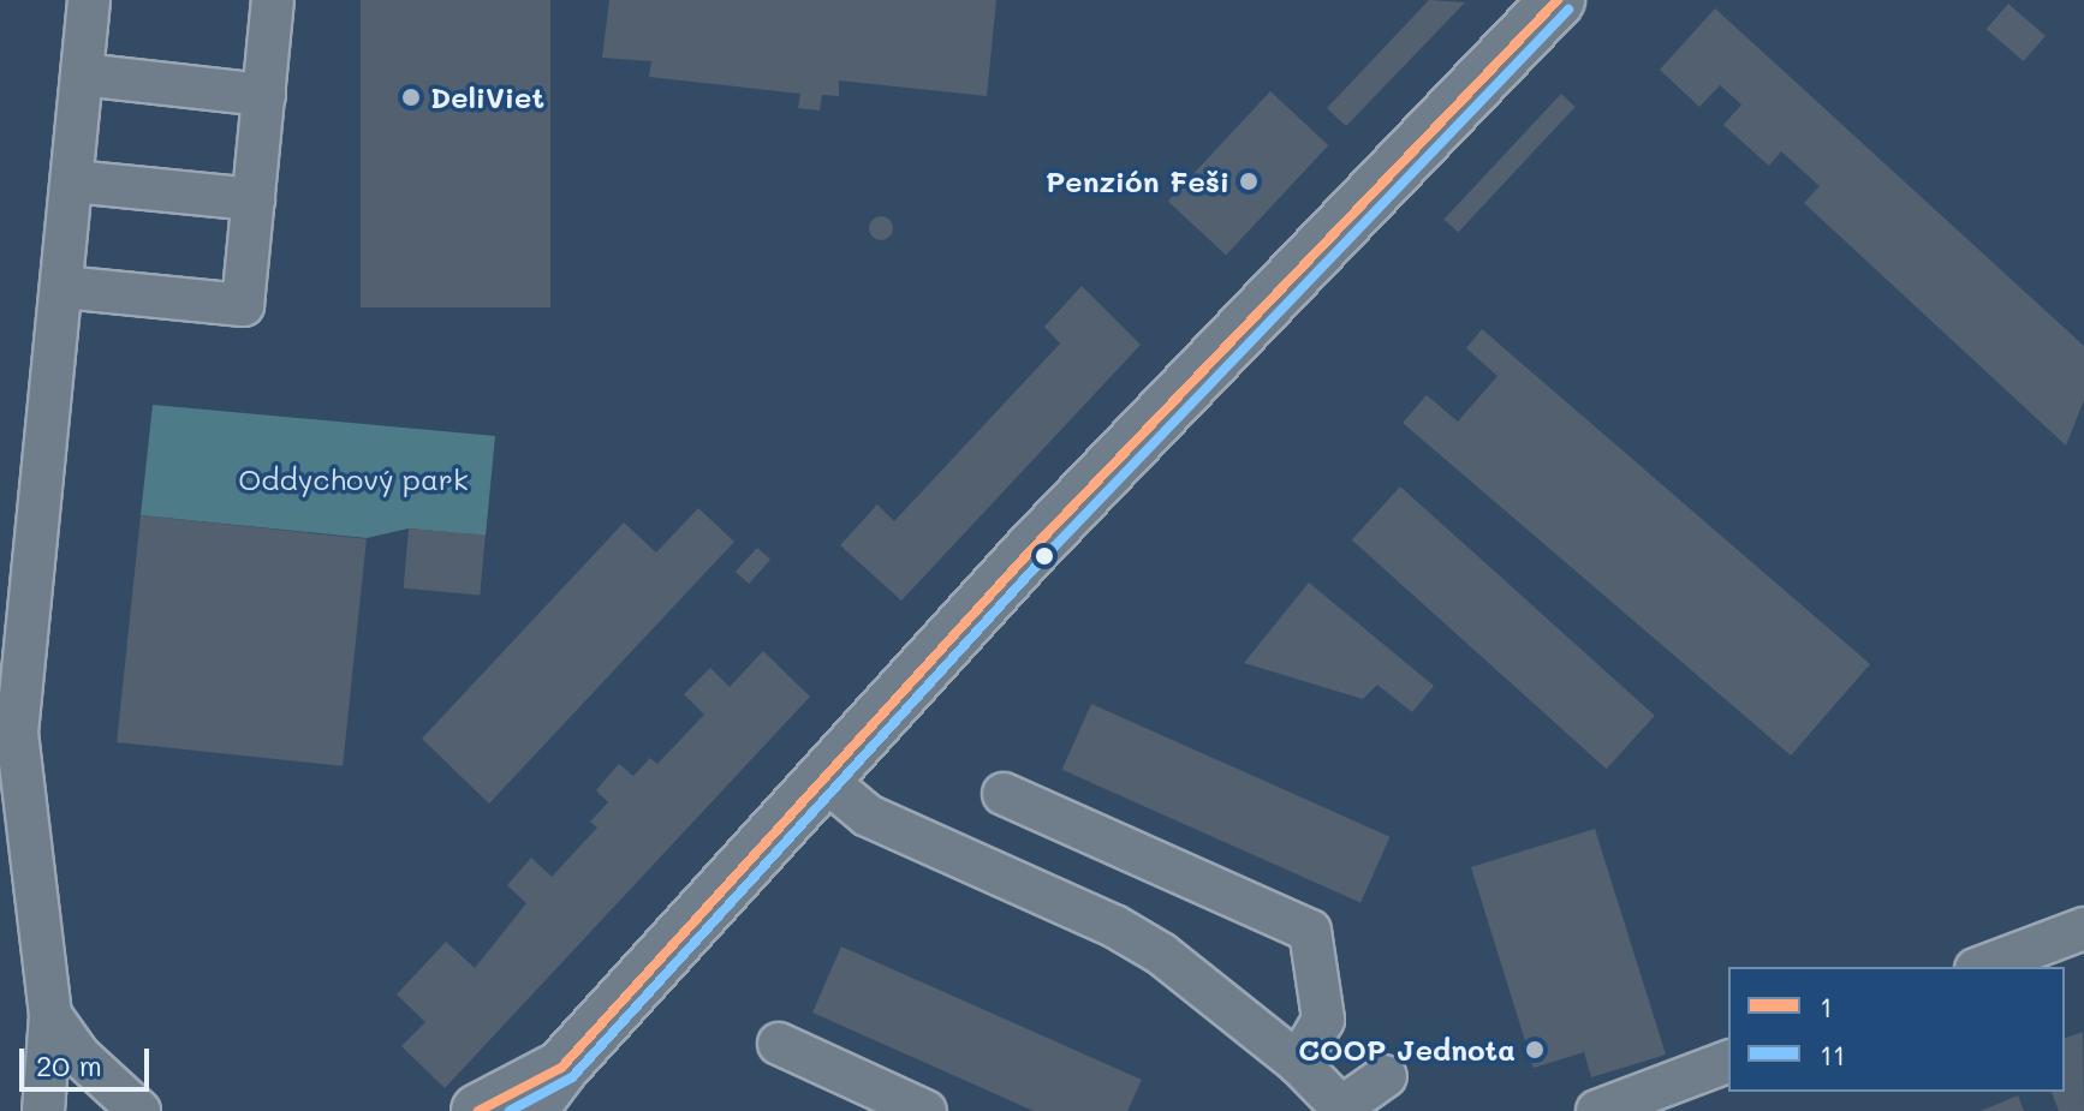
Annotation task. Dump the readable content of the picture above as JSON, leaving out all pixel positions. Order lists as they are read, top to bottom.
{
  "parks": ["Oddychový park"],
  "places": ["DeliViet", "Penzión Feši", "COOP Jednota"],
  "lines": ["transit line 1", "transit line 11"],
  "legend": ["1", "11"],
  "scale_bar": "20 m"
}
